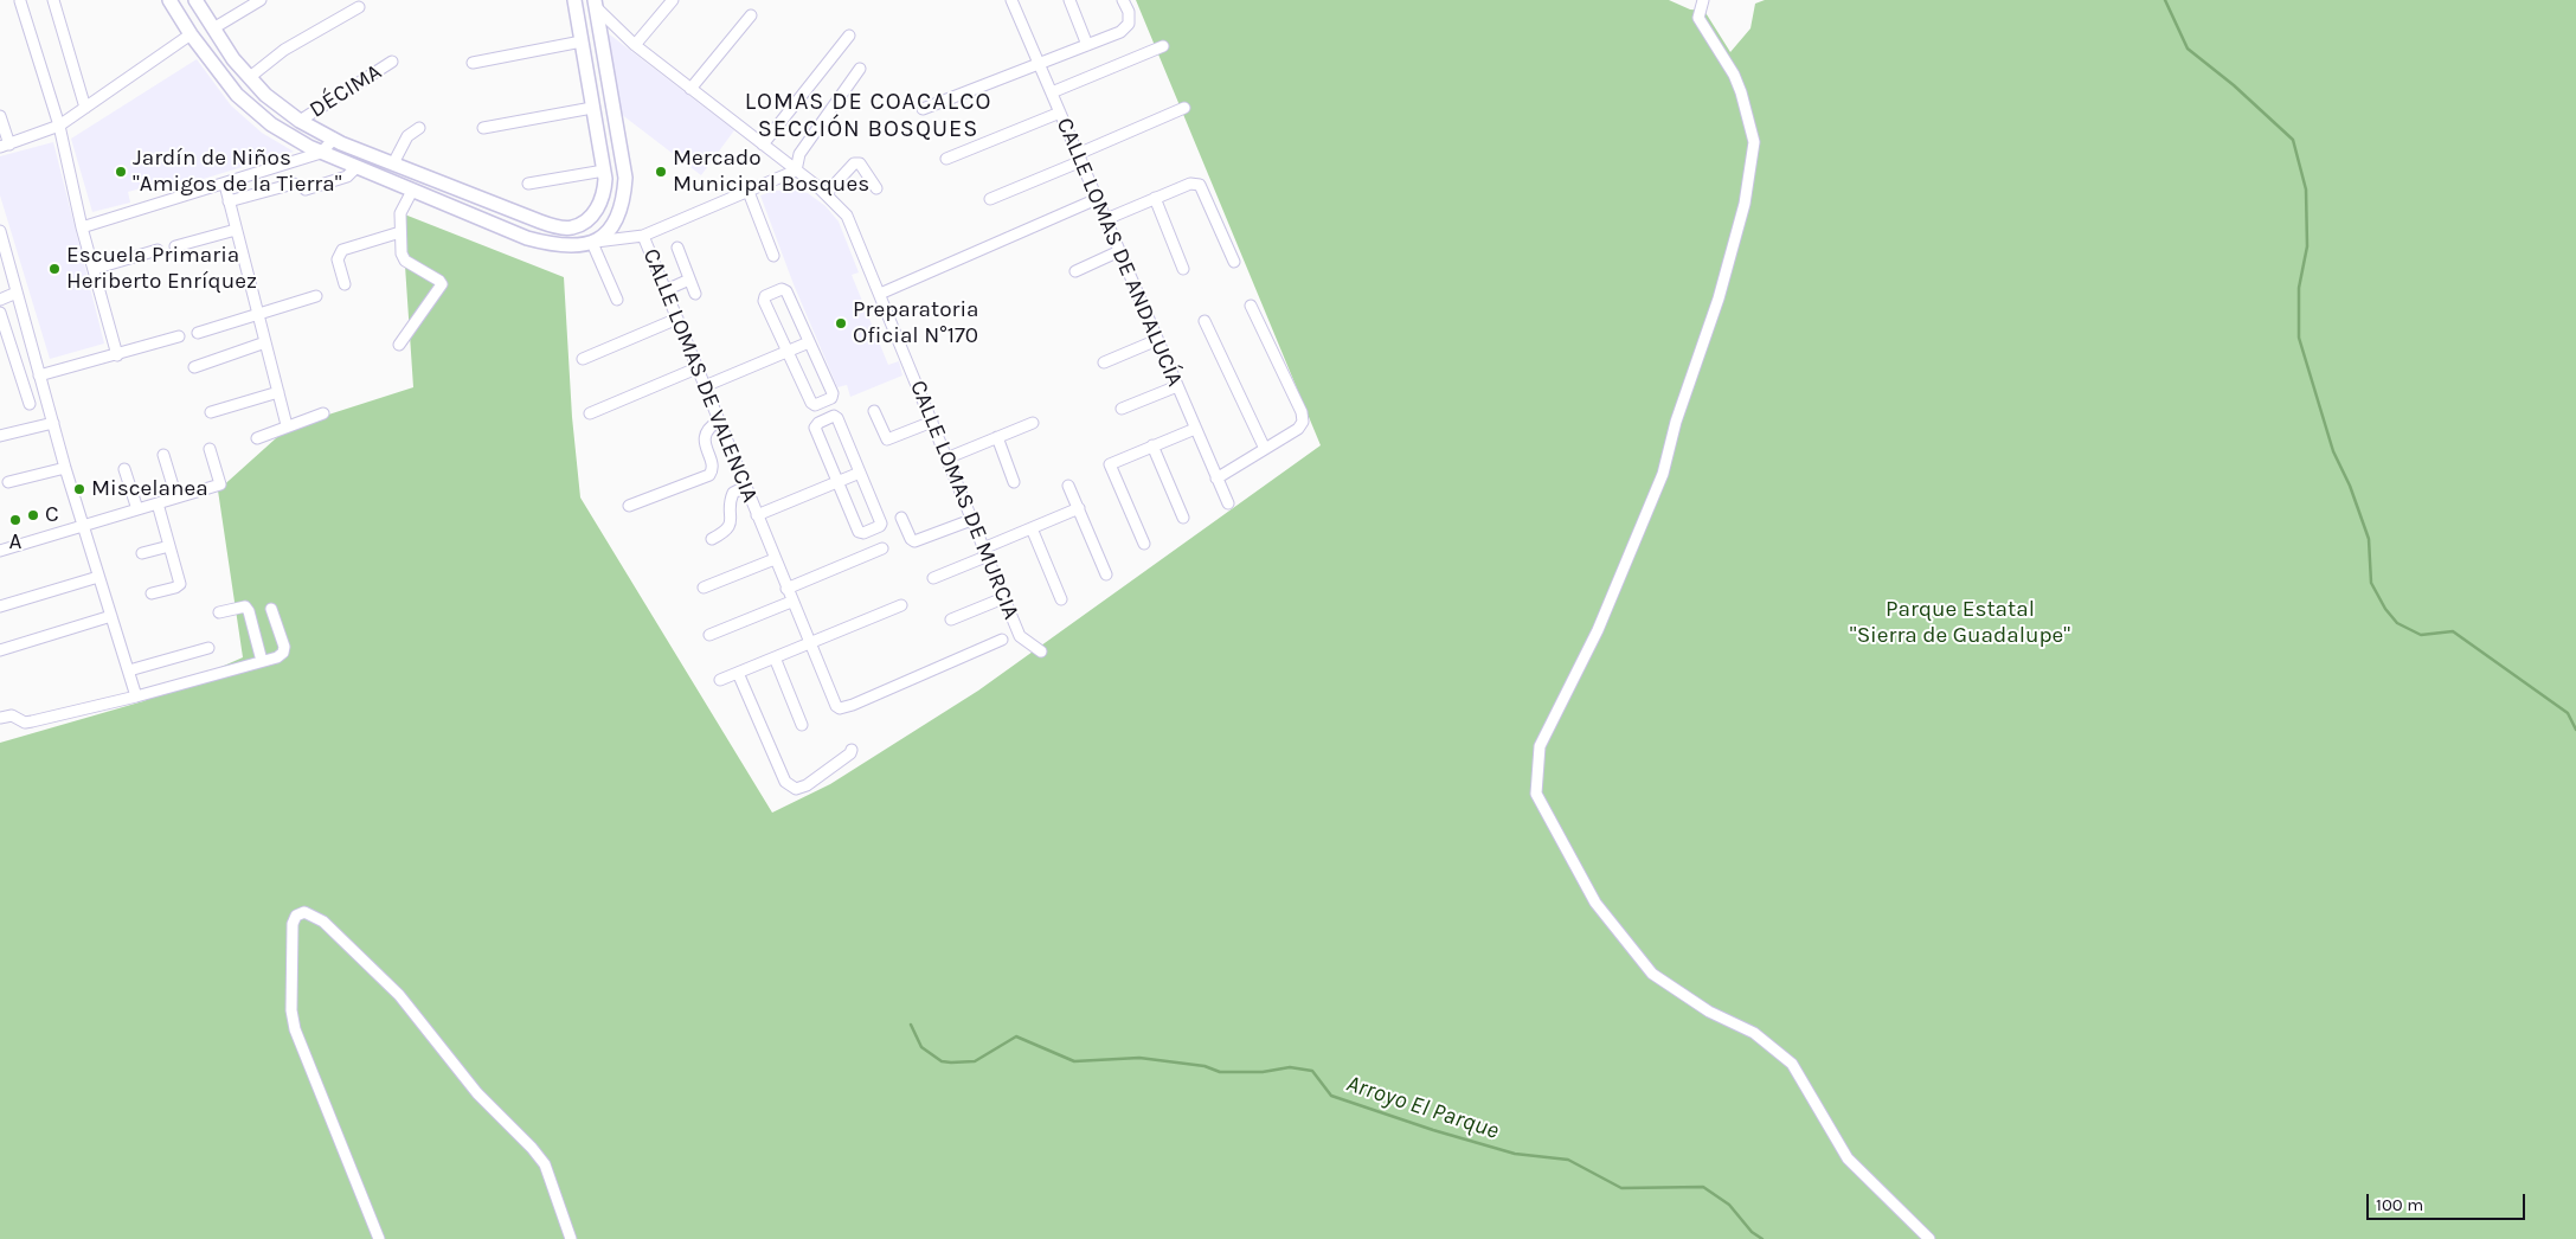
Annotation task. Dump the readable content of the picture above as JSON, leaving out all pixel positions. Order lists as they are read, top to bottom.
{
  "streets": {
    "street": [
      "DÉCIMA",
      "CALLE LOMAS DE ANDALUCÍA",
      "CALLE LOMAS DE VALENCIA",
      "CALLE LOMAS DE MURCIA"
    ]
  },
  "districts": ["LOMAS DE COACALCO SECCIÓN BOSQUES"],
  "water": ["Arroyo El Parque"],
  "parks": ["Parque Estatal \"Sierra de Guadalupe\""],
  "places": [
    "Jardín de Niños \"Amigos de la Tierra\"",
    "Mercado Municipal Bosques",
    "Escuela Primaria Heriberto Enríquez",
    "Preparatoria Oficial N°170",
    "Miscelanea",
    "C",
    "A"
  ],
  "scale_bar": "100 m"
}
